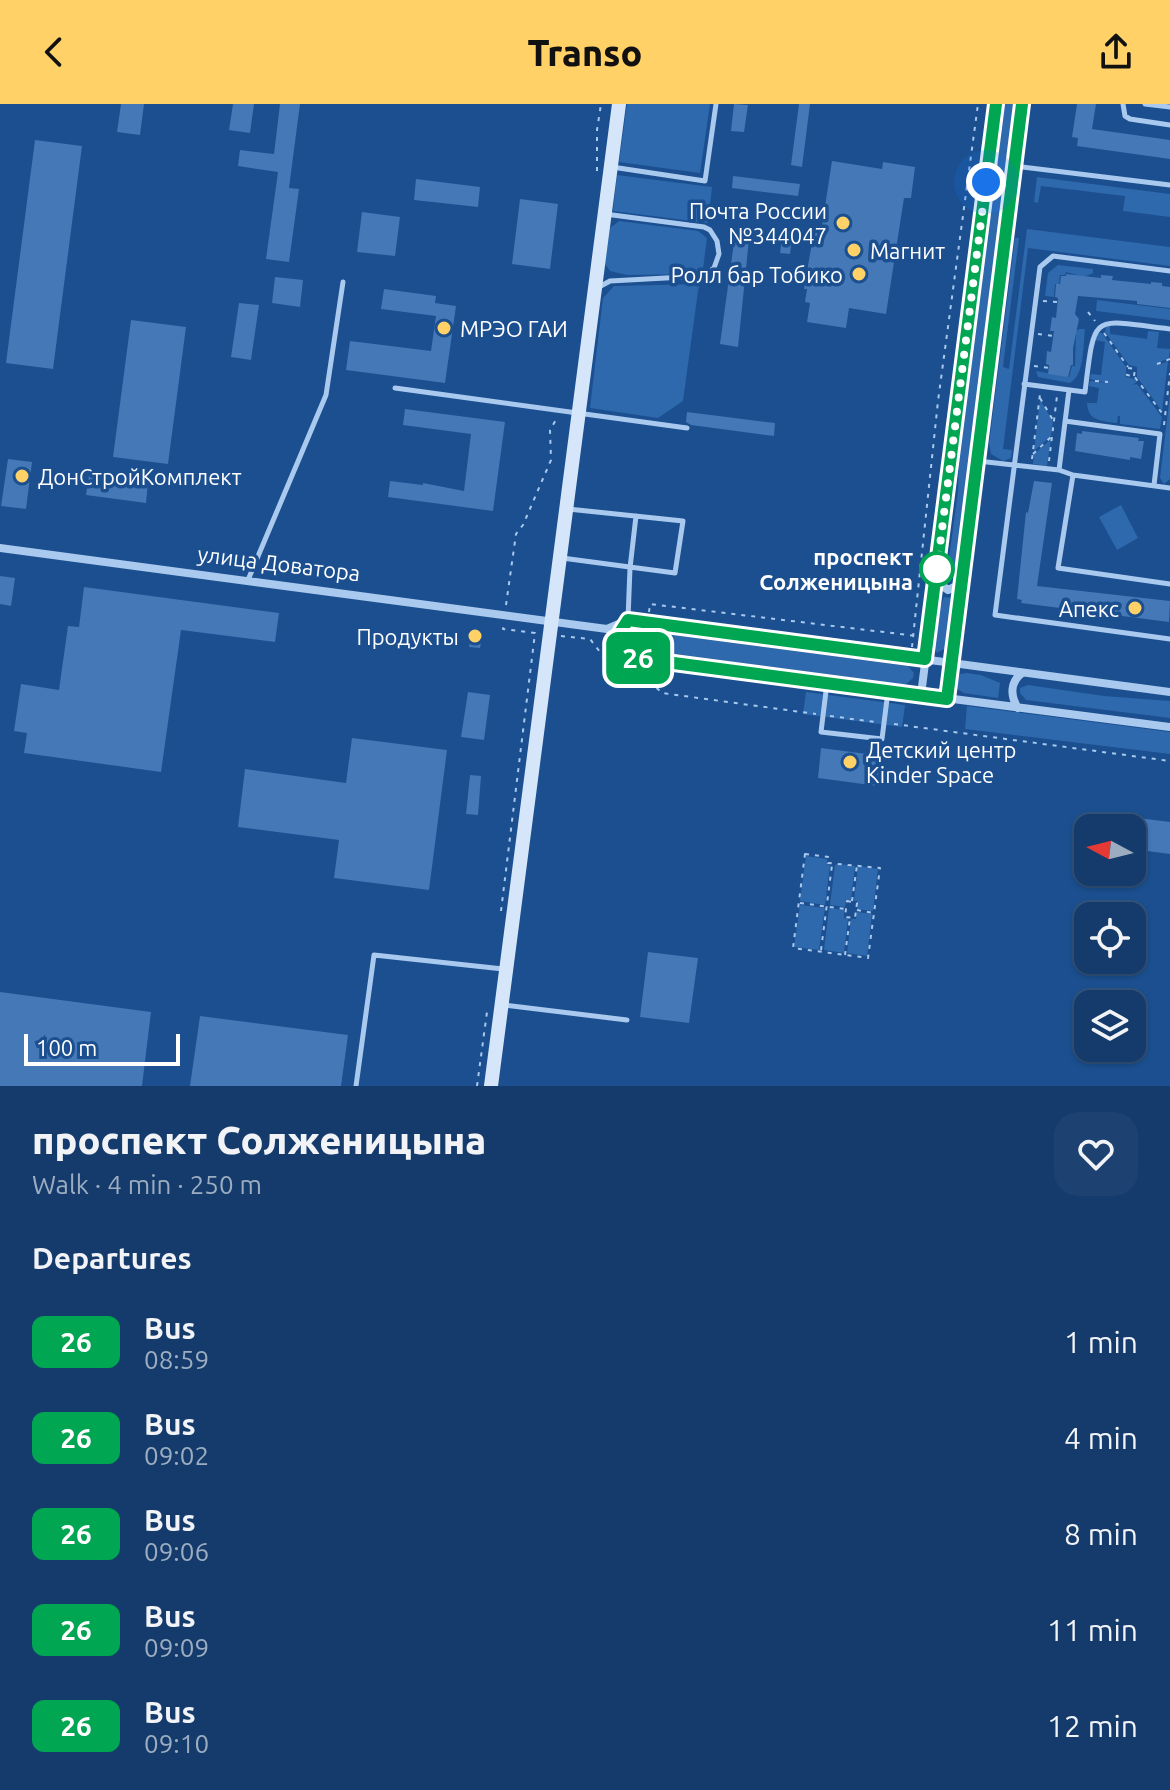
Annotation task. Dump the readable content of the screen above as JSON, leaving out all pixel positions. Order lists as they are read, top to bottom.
{
  "streets": {
    "street": ["улица Доватора"]
  },
  "places": [
    "Почта России №344047",
    "Магнит",
    "Ролл бар Тобико",
    "МРЭО ГАИ",
    "ДонСтройКомплект",
    "проспект Солженицына",
    "Апекс",
    "Продукты",
    "Детский центр Kinder Space"
  ],
  "lines": ["bus line 26"],
  "scale_bar": "100 m",
  "north": "left",
  "page": {
    "header": "Transo",
    "on_map": "26",
    "scale": "100 m",
    "heading": [
      ["проспект Солженицына", "Walk · 4 min · 250 m"],
      "Departures"
    ],
    "list": [
      {
        "mark": "26",
        "name": "Bus",
        "note": "08:59",
        "value": "1 min"
      },
      {
        "mark": "26",
        "name": "Bus",
        "note": "09:02",
        "value": "4 min"
      },
      {
        "mark": "26",
        "name": "Bus",
        "note": "09:06",
        "value": "8 min"
      },
      {
        "mark": "26",
        "name": "Bus",
        "note": "09:09",
        "value": "11 min"
      },
      {
        "mark": "26",
        "name": "Bus",
        "note": "09:10",
        "value": "12 min"
      }
    ]
  }
}
